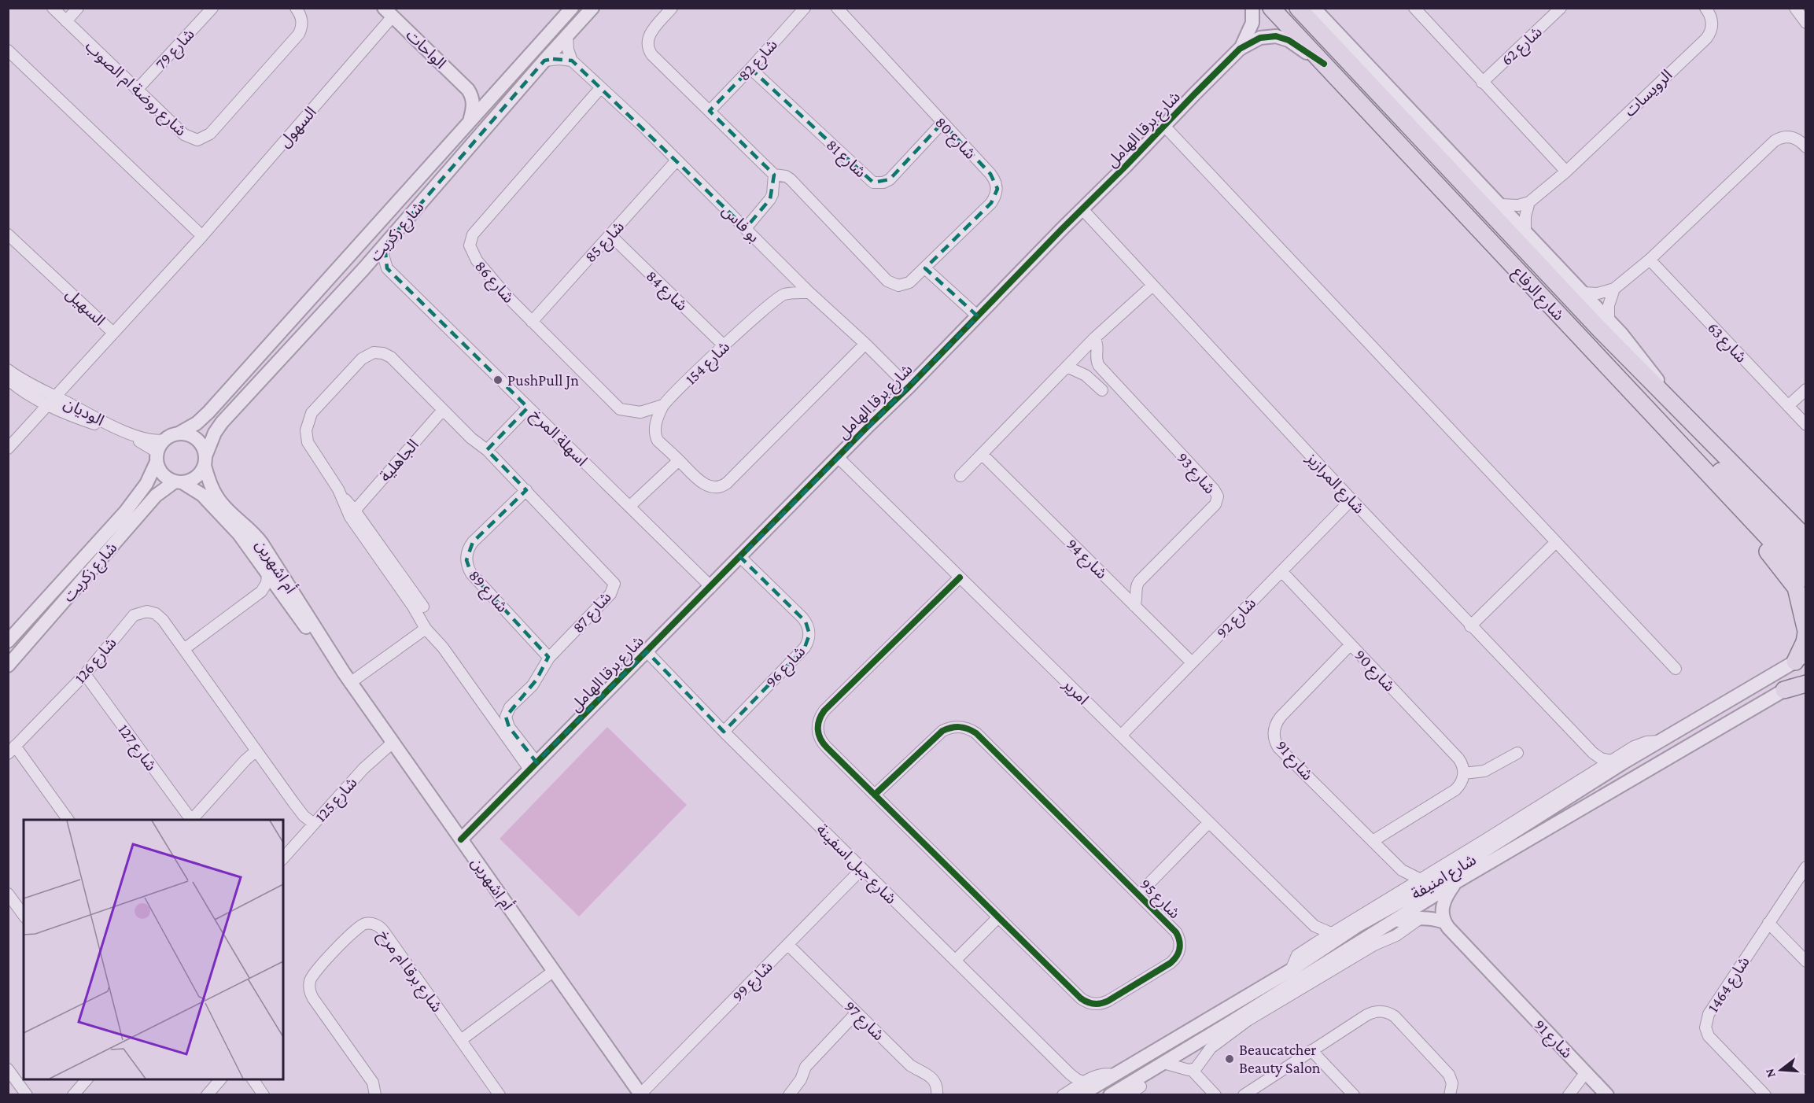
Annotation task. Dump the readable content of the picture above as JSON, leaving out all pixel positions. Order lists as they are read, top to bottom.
{
  "streets": {
    "main road": ["شارع الرفاع"],
    "street": [
      "شارع 62",
      "شارع 79",
      "الواحات",
      "شارع 82",
      "شارع روضة ام الصوب",
      "الرويسات",
      "السهول",
      "شارع برقا الهامل",
      "شارع 80",
      "شارع 81",
      "بو فاس",
      "شارع زكريت",
      "شارع 85",
      "شارع 86",
      "شارع 84",
      "السهيل",
      "شارع 63",
      "شارع 154",
      "الوديان",
      "اسهلة المرخ",
      "الجاهلية",
      "شارع 93",
      "شارع المرازيز",
      "شارع 94",
      "أم اشهرين",
      "شارع 89",
      "شارع 87",
      "شارع 92",
      "شارع 126",
      "شارع 96",
      "شارع 90",
      "امرير",
      "شارع 127",
      "شارع 91",
      "شارع 125",
      "شارع جبل اسفينة",
      "شارع امنيفة",
      "شارع 95",
      "شارع برقا ام مرخ",
      "شارع 99",
      "شارع 1464",
      "شارع 97"
    ]
  },
  "crossings": [
    ["شارع 79", "شارع روضة ام الصوب"],
    ["الواحات", "السهول"],
    ["شارع 82", "شارع 80"],
    ["شارع 82", "شارع 81"],
    ["السهول", "السهيل"],
    ["شارع برقا الهامل", "بو فاس"],
    ["شارع برقا الهامل", "شارع الرفاع"],
    ["شارع برقا الهامل", "اسهلة المرخ"],
    ["شارع برقا الهامل", "شارع المرازيز"],
    ["شارع برقا الهامل", "أم اشهرين"],
    ["شارع برقا الهامل", "شارع 87"],
    ["شارع برقا الهامل", "شارع 96"],
    ["شارع برقا الهامل", "امرير"],
    ["شارع برقا الهامل", "شارع جبل اسفينة"],
    ["شارع 80", "شارع 81"],
    ["بو فاس", "شارع 85"],
    ["بو فاس", "شارع 86"],
    ["بو فاس", "شارع 154"],
    ["شارع زكريت", "الوديان"],
    ["شارع زكريت", "أم اشهرين"],
    ["شارع 85", "شارع 86"],
    ["شارع 85", "شارع 84"],
    ["شارع 86", "شارع 154"],
    ["شارع 84", "شارع 154"],
    ["السهيل", "الوديان"],
    ["الوديان", "أم اشهرين"],
    ["الجاهلية", "شارع 87"],
    ["شارع 93", "شارع 94"],
    ["شارع المرازيز", "شارع 92"],
    ["شارع 94", "شارع 92"],
    ["أم اشهرين", "شارع 125"],
    ["أم اشهرين", "شارع 99"],
    ["شارع 89", "شارع 87"],
    ["شارع 92", "شارع 90"],
    ["شارع 92", "امرير"],
    ["شارع 126", "شارع 127"],
    ["شارع 126", "شارع 125"],
    ["شارع 96", "شارع جبل اسفينة"],
    ["شارع 90", "شارع 91"],
    ["امرير", "شارع 95"],
    ["شارع جبل اسفينة", "شارع امنيفة"],
    ["شارع جبل اسفينة", "شارع 99"],
    ["شارع 99", "شارع 97"]
  ],
  "places": ["PushPull Jn", "Beaucatcher Beauty Salon"],
  "north": "left"
}
